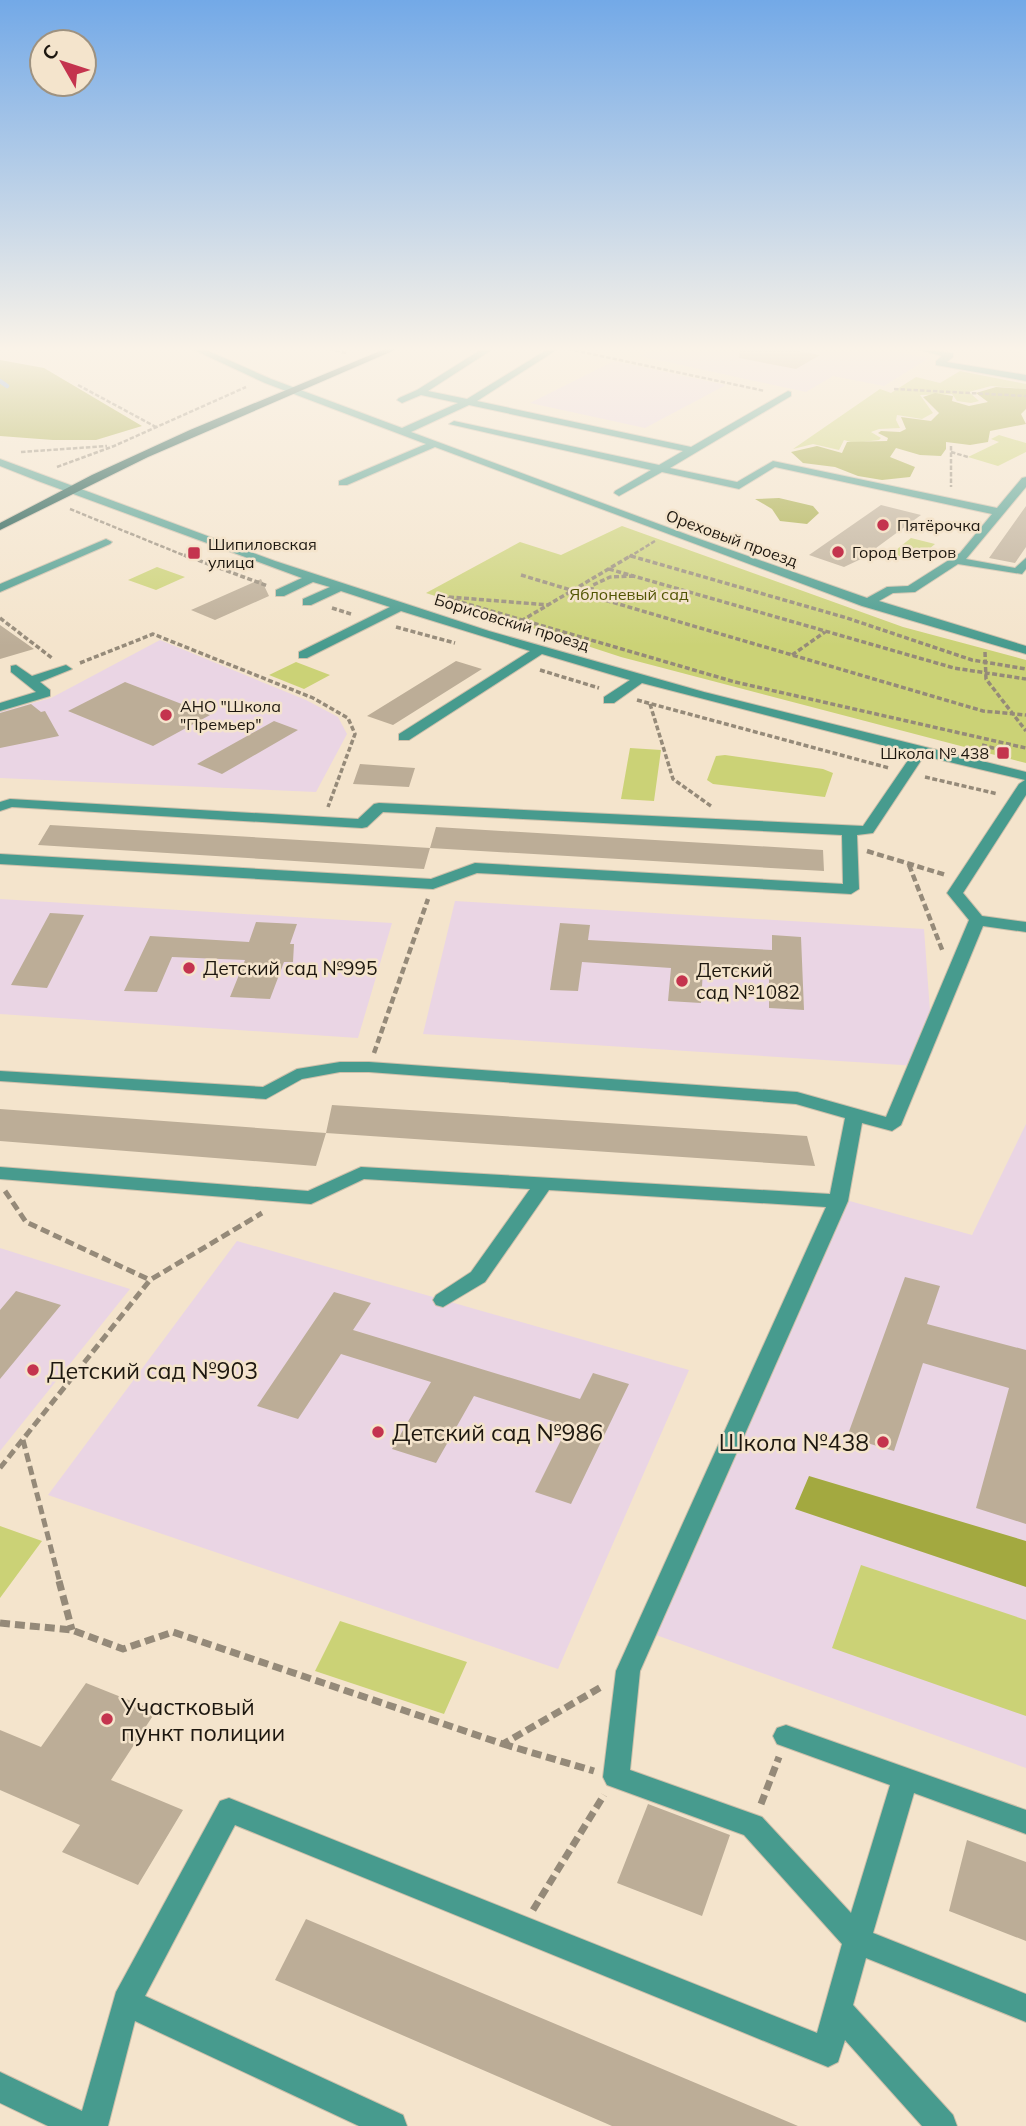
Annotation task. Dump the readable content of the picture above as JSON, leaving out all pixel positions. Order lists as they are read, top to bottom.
{
  "streets": {
    "street": ["Ореховый проезд", "Борисовский проезд"]
  },
  "parks": ["Яблоневый сад"],
  "places": {
    "other": [
      "Пятёрочка",
      "Город Ветров",
      "АНО \"Школа \"Премьер\"",
      "Детский сад №995",
      "Детский сад №1082",
      "Детский сад №903",
      "Детский сад №986",
      "Школа №438",
      "Участковый пункт полиции"
    ],
    "transit": ["Шипиловская улица", "Школа № 438"]
  },
  "north": "top left"
}
